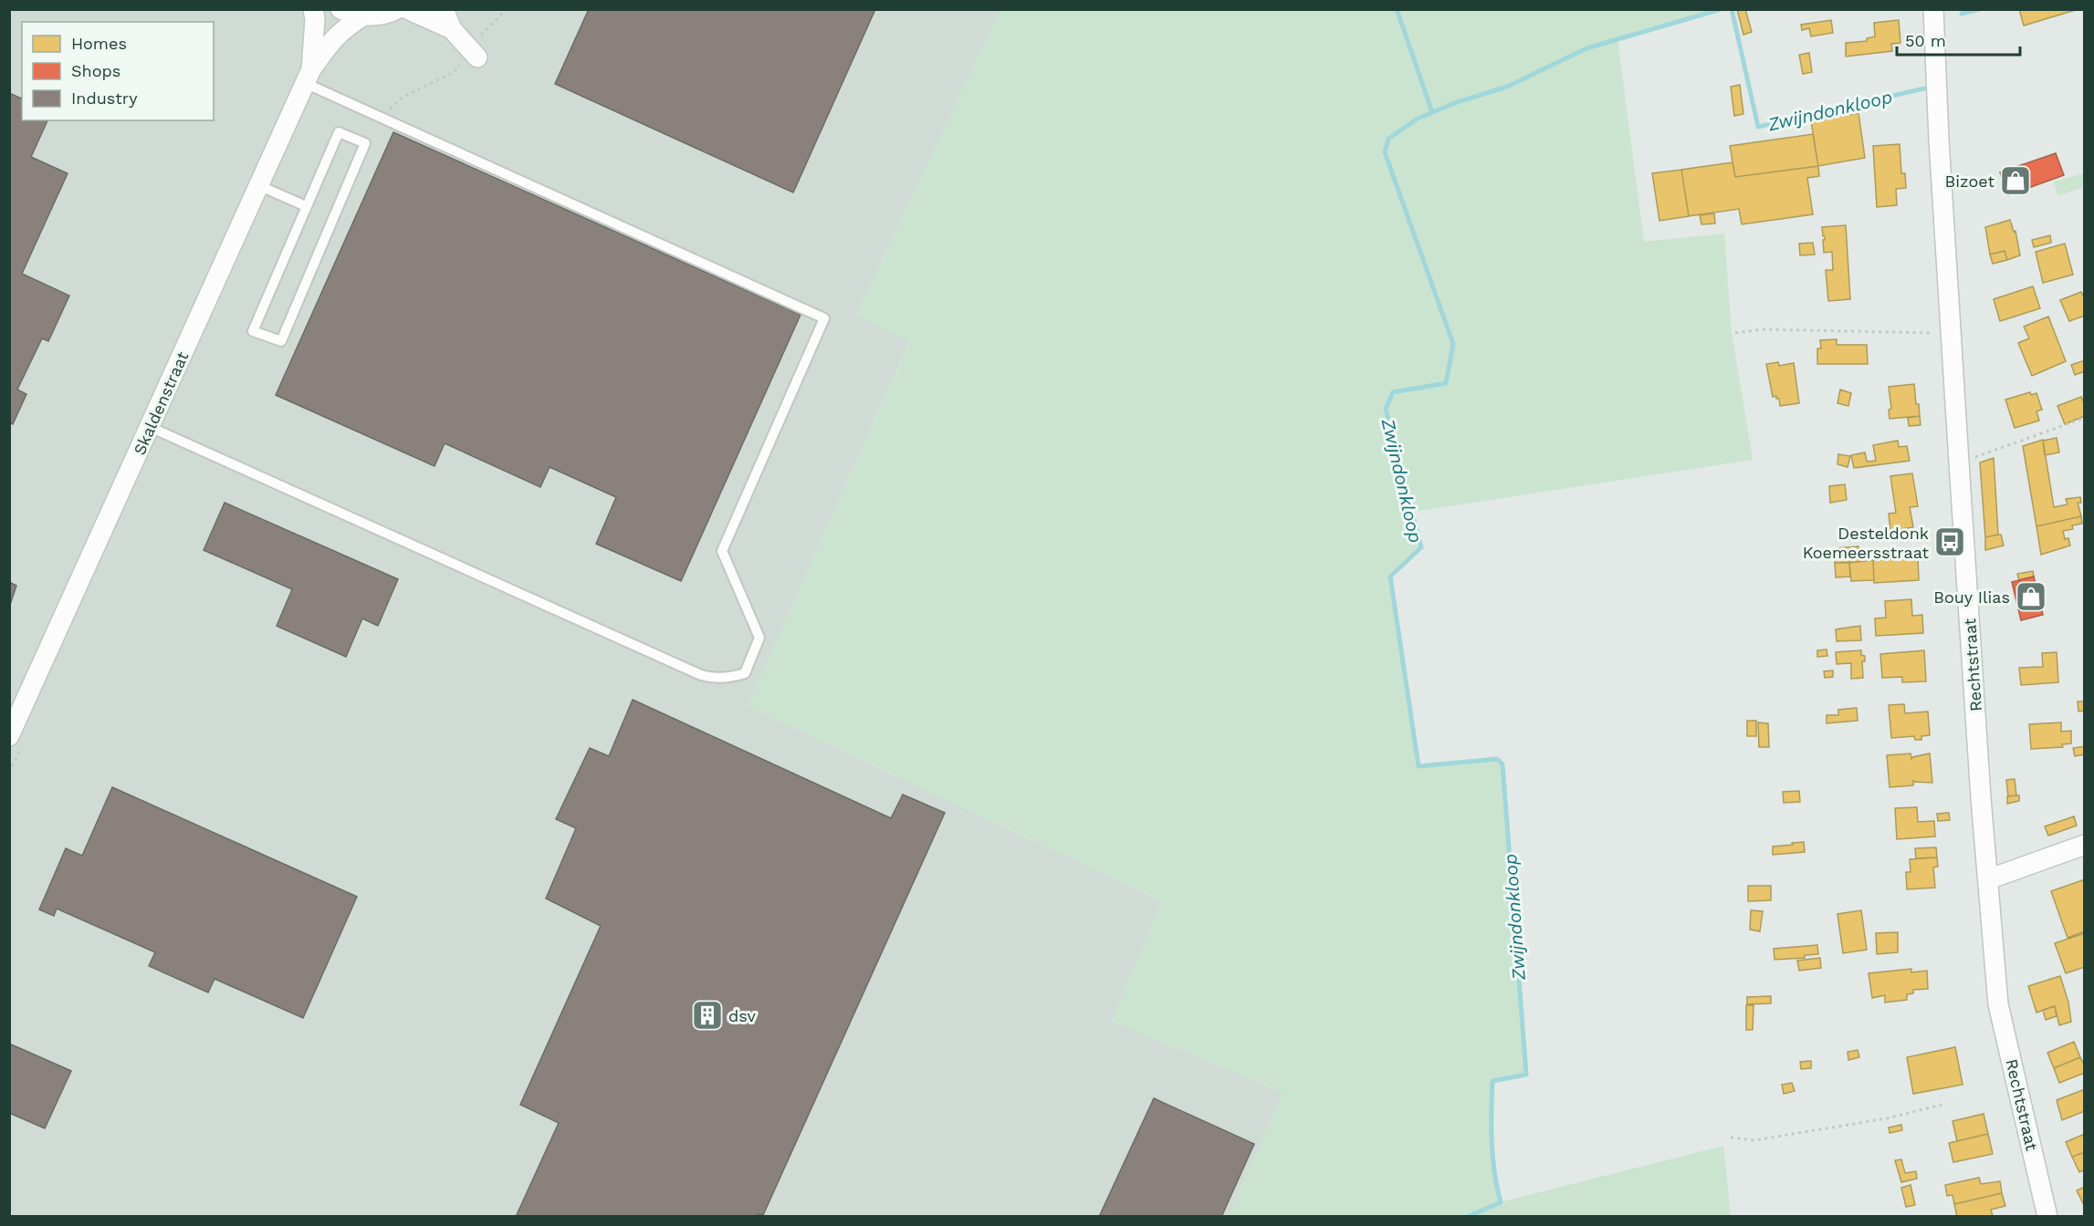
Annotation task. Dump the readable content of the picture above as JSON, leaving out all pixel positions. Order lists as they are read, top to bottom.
{
  "streets": {
    "street": ["Skaldenstraat", "Rechtstraat"]
  },
  "water": ["Zwijndonkloop"],
  "places": {
    "shop": ["Bizoet", "Bouy Ilias"],
    "bus stop": ["Desteldonk Koemeersstraat"],
    "building": ["dsv"]
  },
  "legend": ["Homes", "Shops", "Industry"],
  "scale_bar": "50 m"
}
